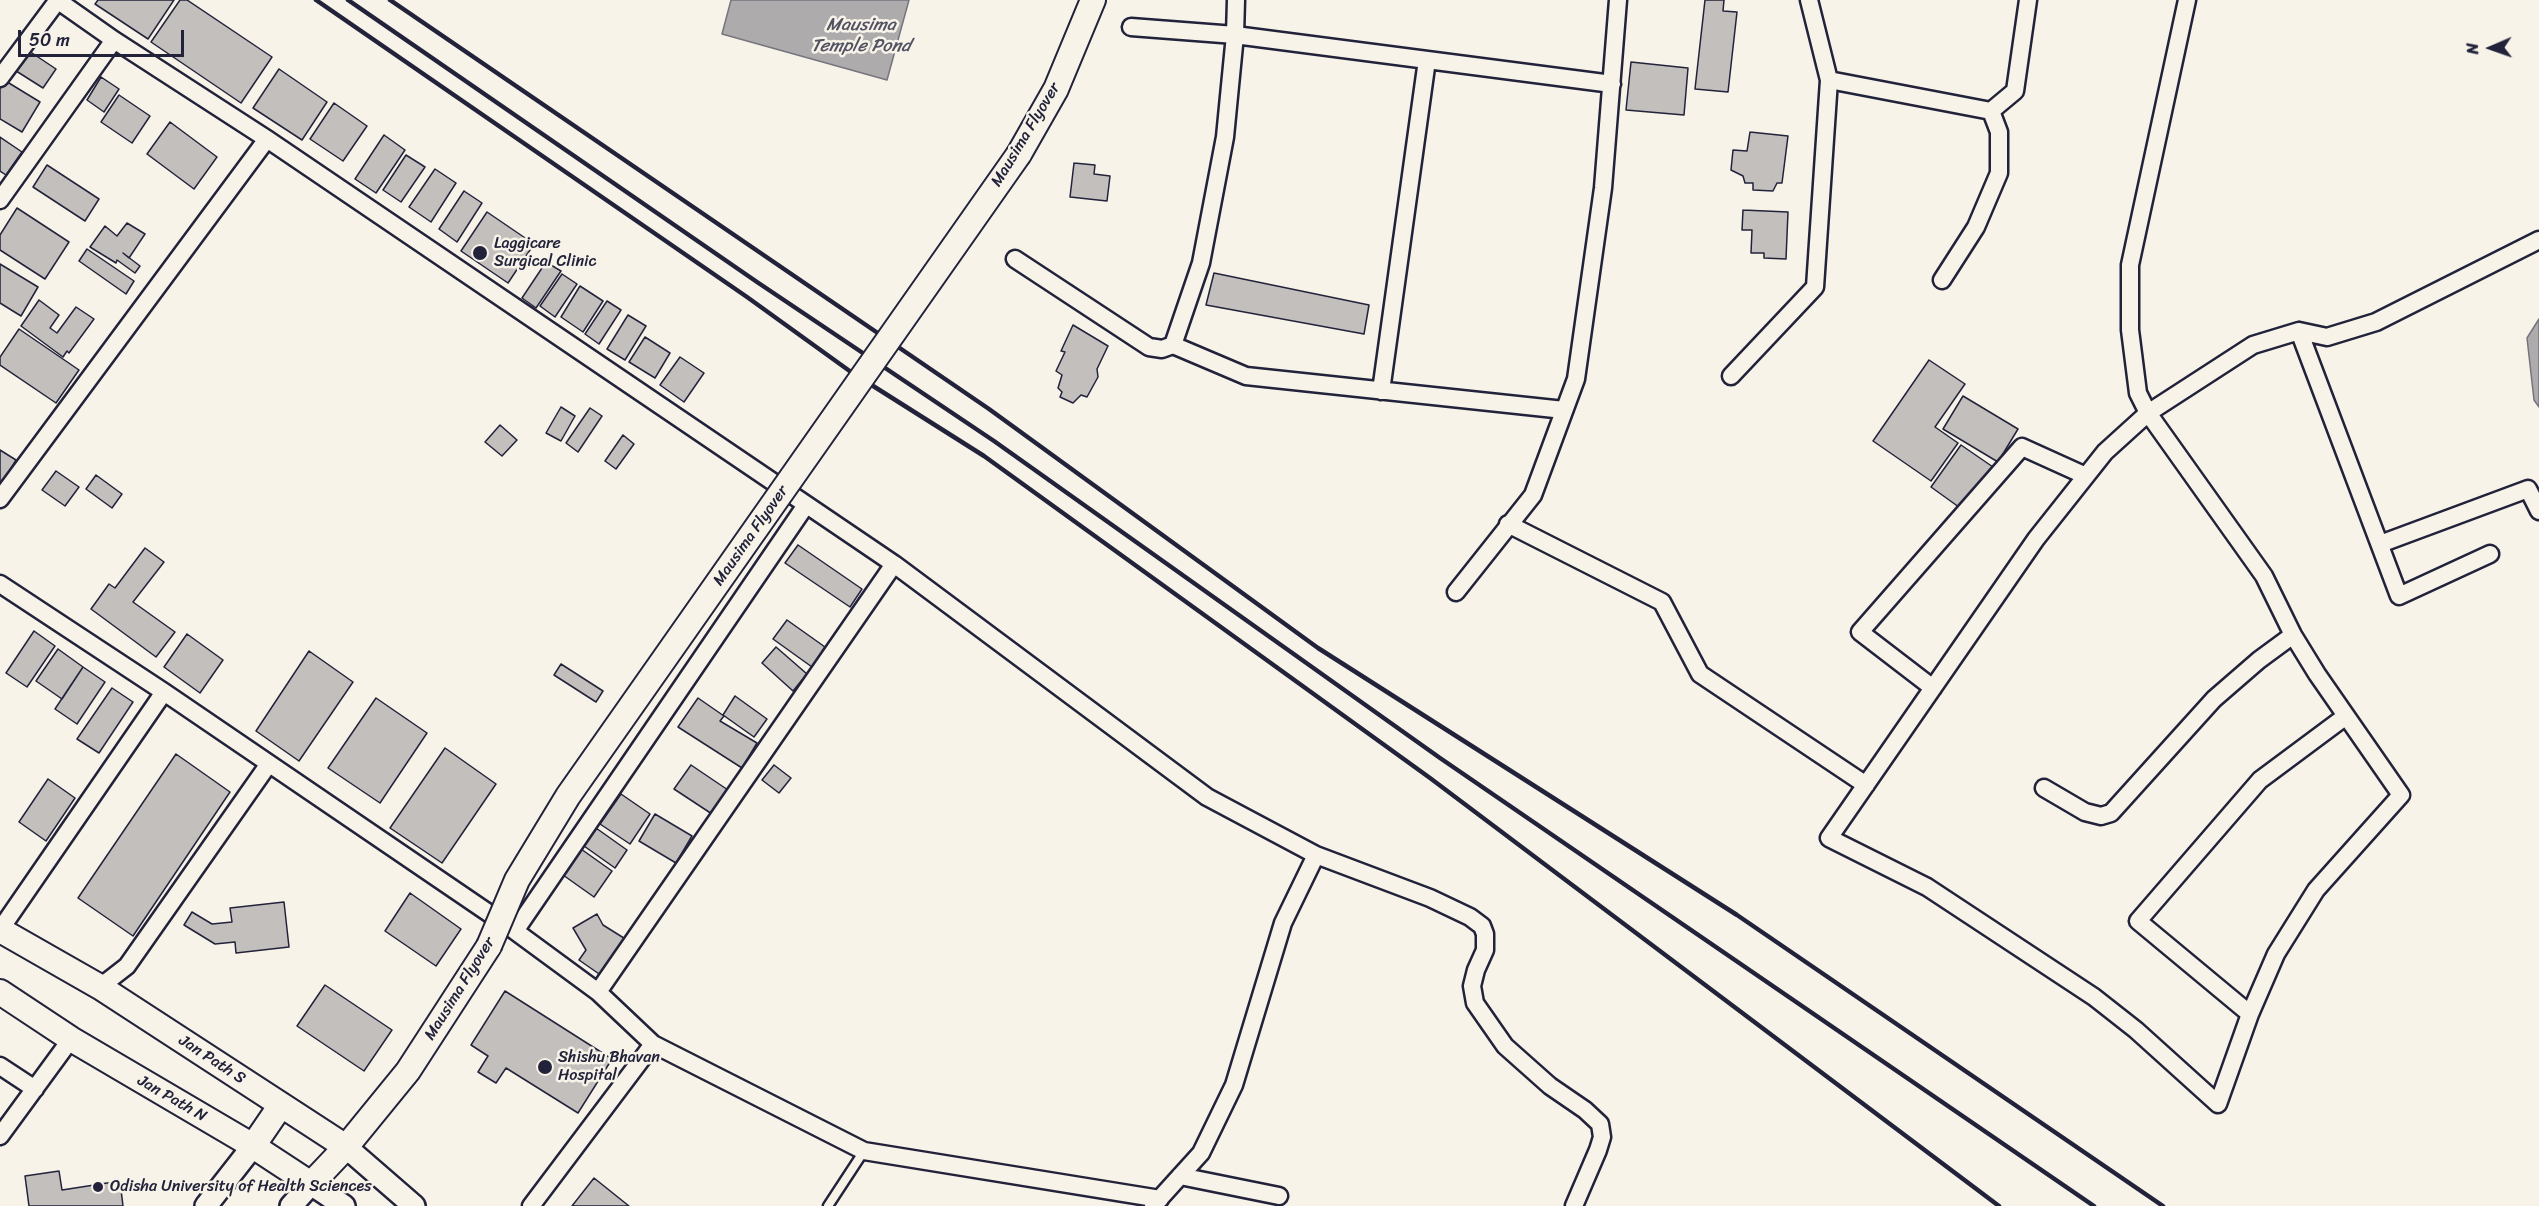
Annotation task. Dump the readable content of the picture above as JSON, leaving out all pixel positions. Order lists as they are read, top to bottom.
{
  "streets": {
    "main road": ["Mausima Flyover", "Jan Path S", "Jan Path N"]
  },
  "crossings": [
    ["Mausima Flyover", "Jan Path S"],
    ["Mausima Flyover", "Jan Path N"]
  ],
  "water": ["Mausima Temple Pond"],
  "places": ["Laggicare Surgical Clinic", "Shishu Bhavan Hospital", "Odisha University of Health Sciences"],
  "scale_bar": "50 m",
  "north": "left"
}
